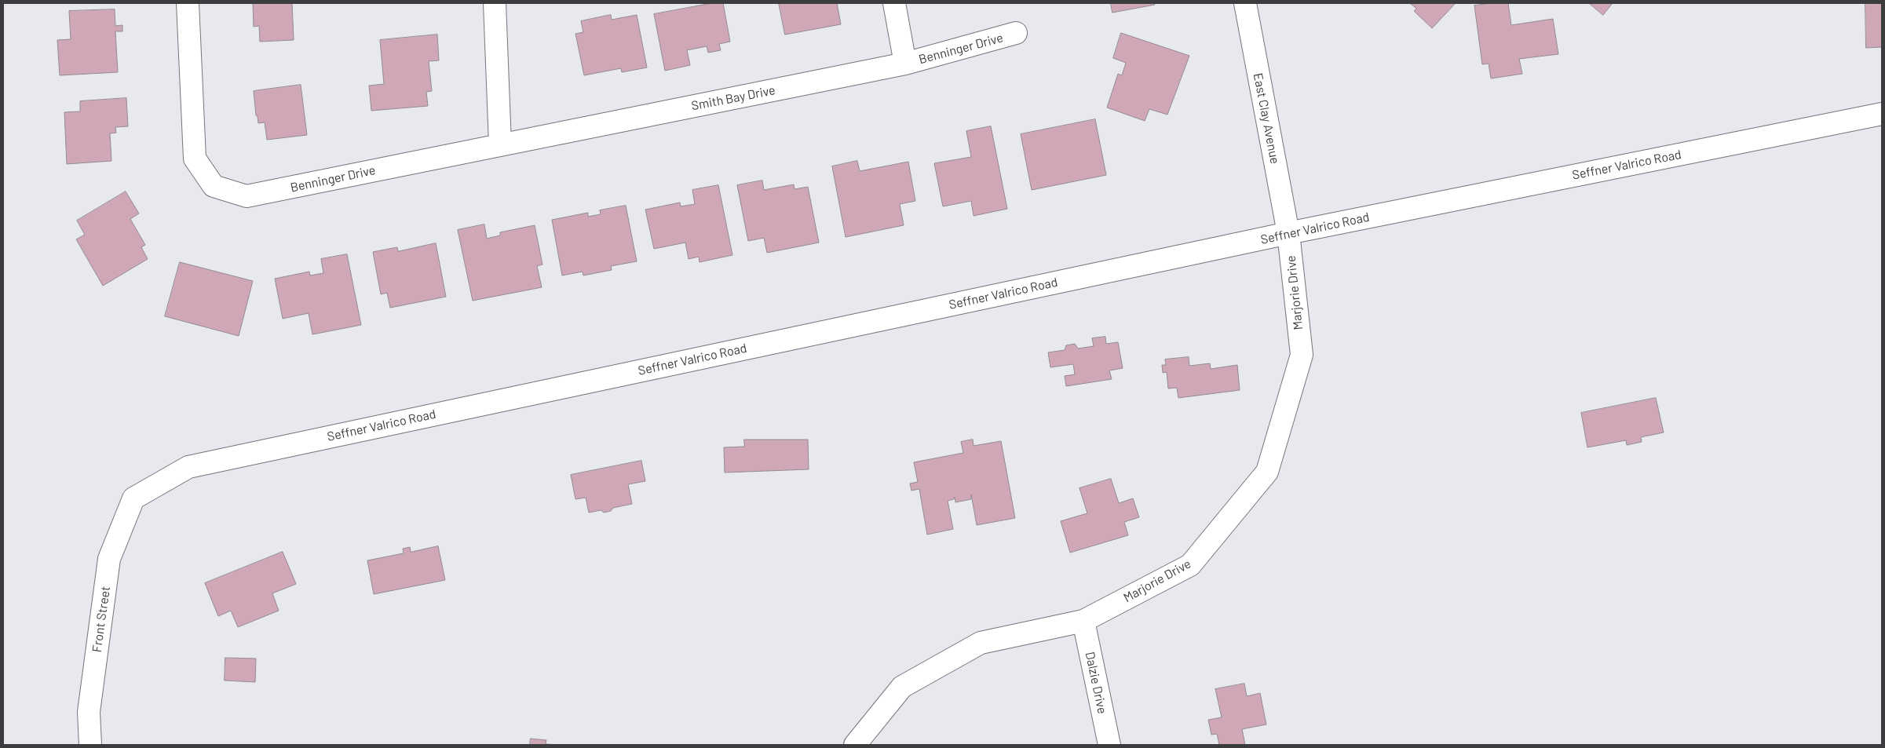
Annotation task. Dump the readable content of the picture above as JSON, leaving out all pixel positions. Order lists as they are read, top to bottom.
{
  "streets": {
    "street": [
      "Benninger Drive",
      "Smith Bay Drive",
      "East Clay Avenue",
      "Seffner Valrico Road",
      "Marjorie Drive",
      "Front Street",
      "Dalzie Drive"
    ]
  },
  "crossings": [
    ["Benninger Drive", "Smith Bay Drive"],
    ["East Clay Avenue", "Seffner Valrico Road"],
    ["East Clay Avenue", "Marjorie Drive"],
    ["Seffner Valrico Road", "Marjorie Drive"],
    ["Seffner Valrico Road", "Front Street"],
    ["Marjorie Drive", "Dalzie Drive"]
  ]
}
